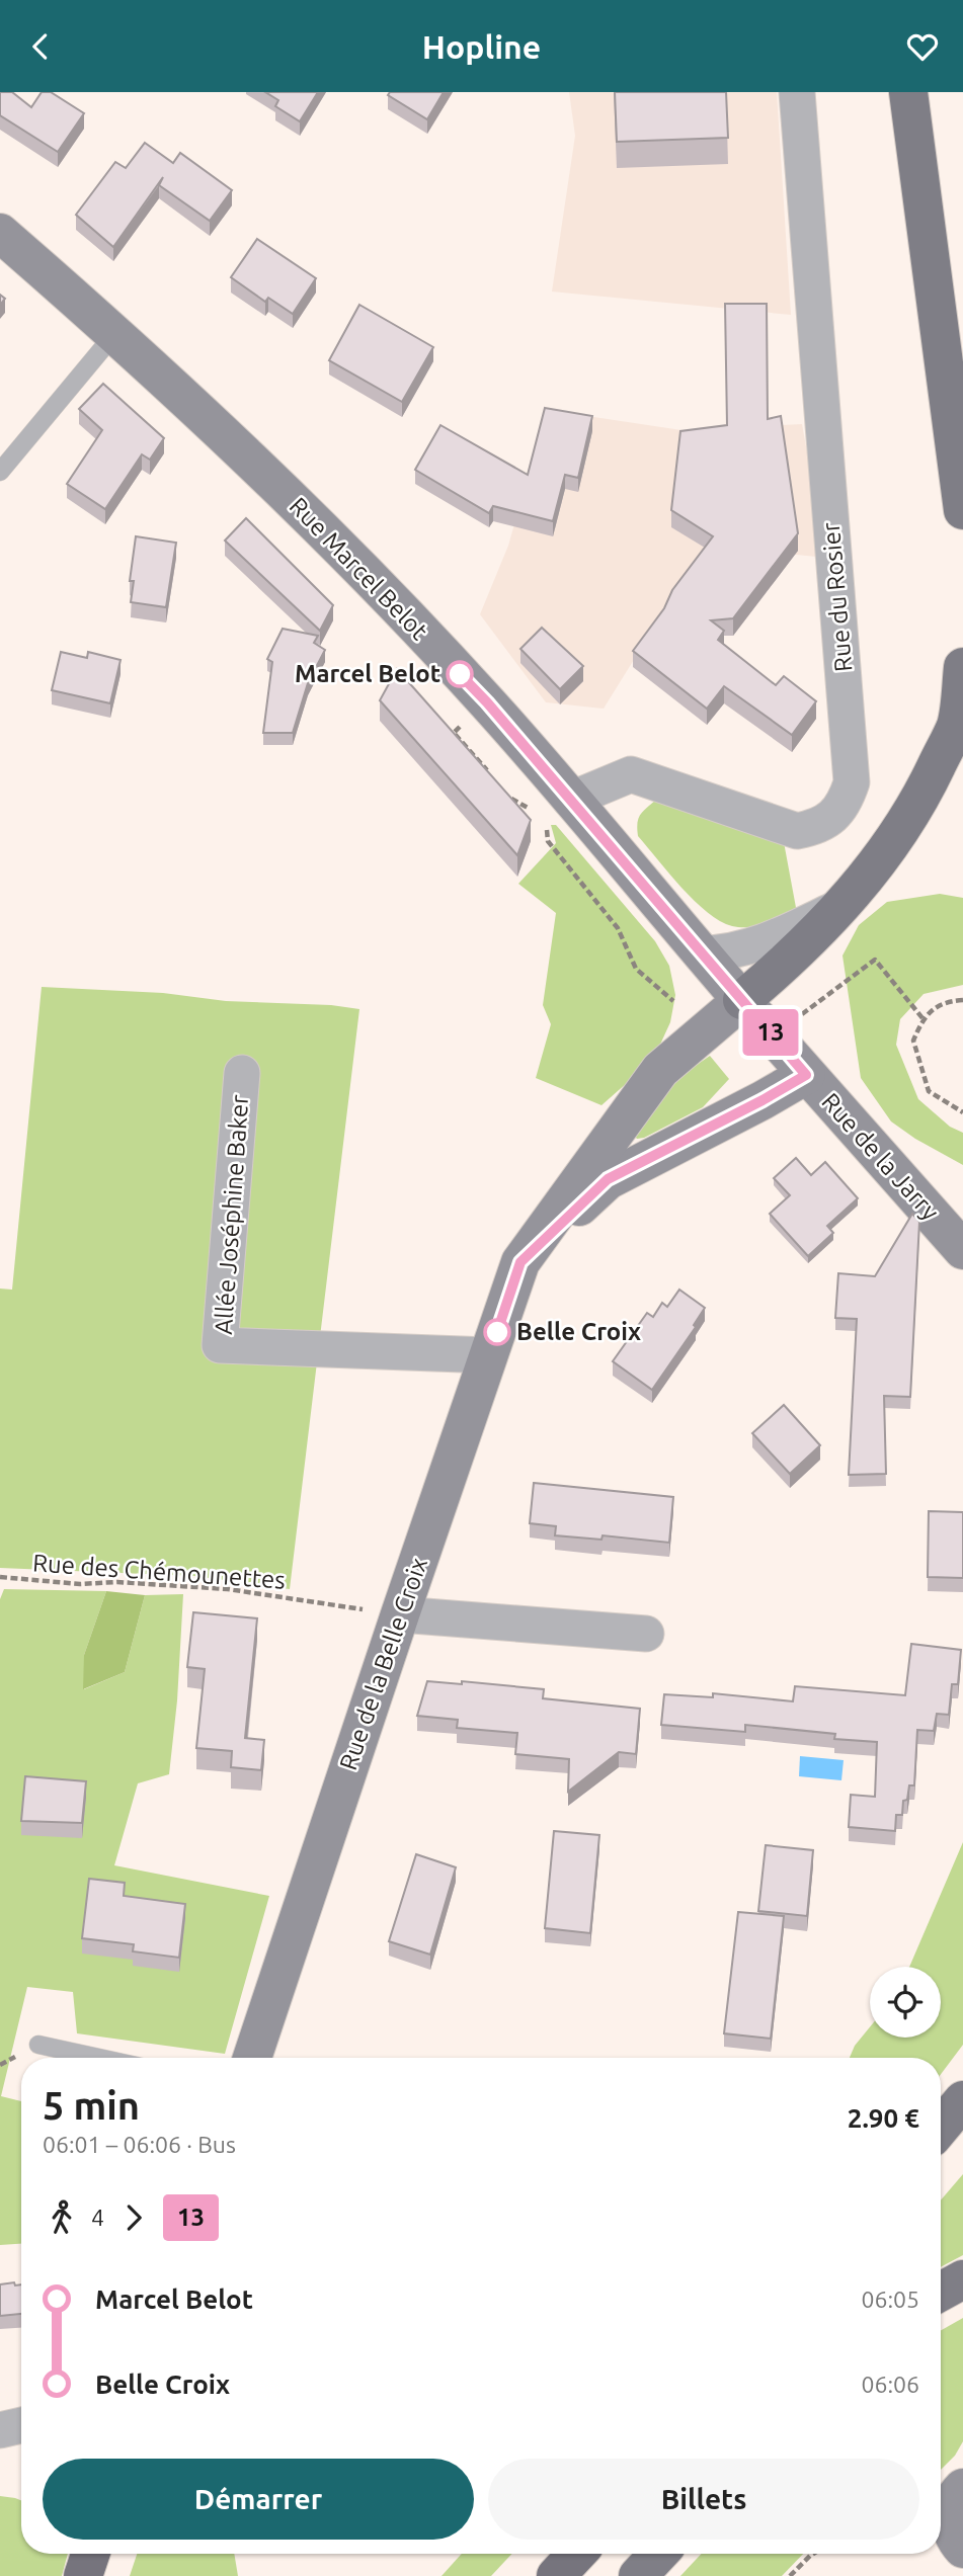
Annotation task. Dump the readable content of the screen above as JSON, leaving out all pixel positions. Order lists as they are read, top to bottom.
{
  "streets": {
    "main road": ["Rue Marcel Belot", "Rue de la Jarry", "Rue de la Belle Croix"],
    "street": ["Rue du Rosier", "Allée Joséphine Baker"],
    "path": ["Rue des Chémounettes"]
  },
  "crossings": [
    ["Rue Marcel Belot", "Rue du Rosier"],
    ["Rue Marcel Belot", "Rue de la Jarry"],
    ["Rue Marcel Belot", "Rue de la Belle Croix"],
    ["Rue de la Jarry", "Rue de la Belle Croix"],
    ["Allée Joséphine Baker", "Rue de la Belle Croix"],
    ["Rue des Chémounettes", "Rue de la Belle Croix"]
  ],
  "places": ["Marcel Belot", "Belle Croix"],
  "lines": ["bus line 13"],
  "page": {
    "header": "Hopline",
    "on_map": "13",
    "heading": ["5 min", "06:01 – 06:06 · Bus", "2.90 €"],
    "legs": ["4", "13"],
    "list": [
      {
        "name": "Marcel Belot",
        "value": "06:05"
      },
      {
        "name": "Belle Croix",
        "value": "06:06"
      }
    ],
    "buttons": ["Démarrer", "Billets"]
  }
}
